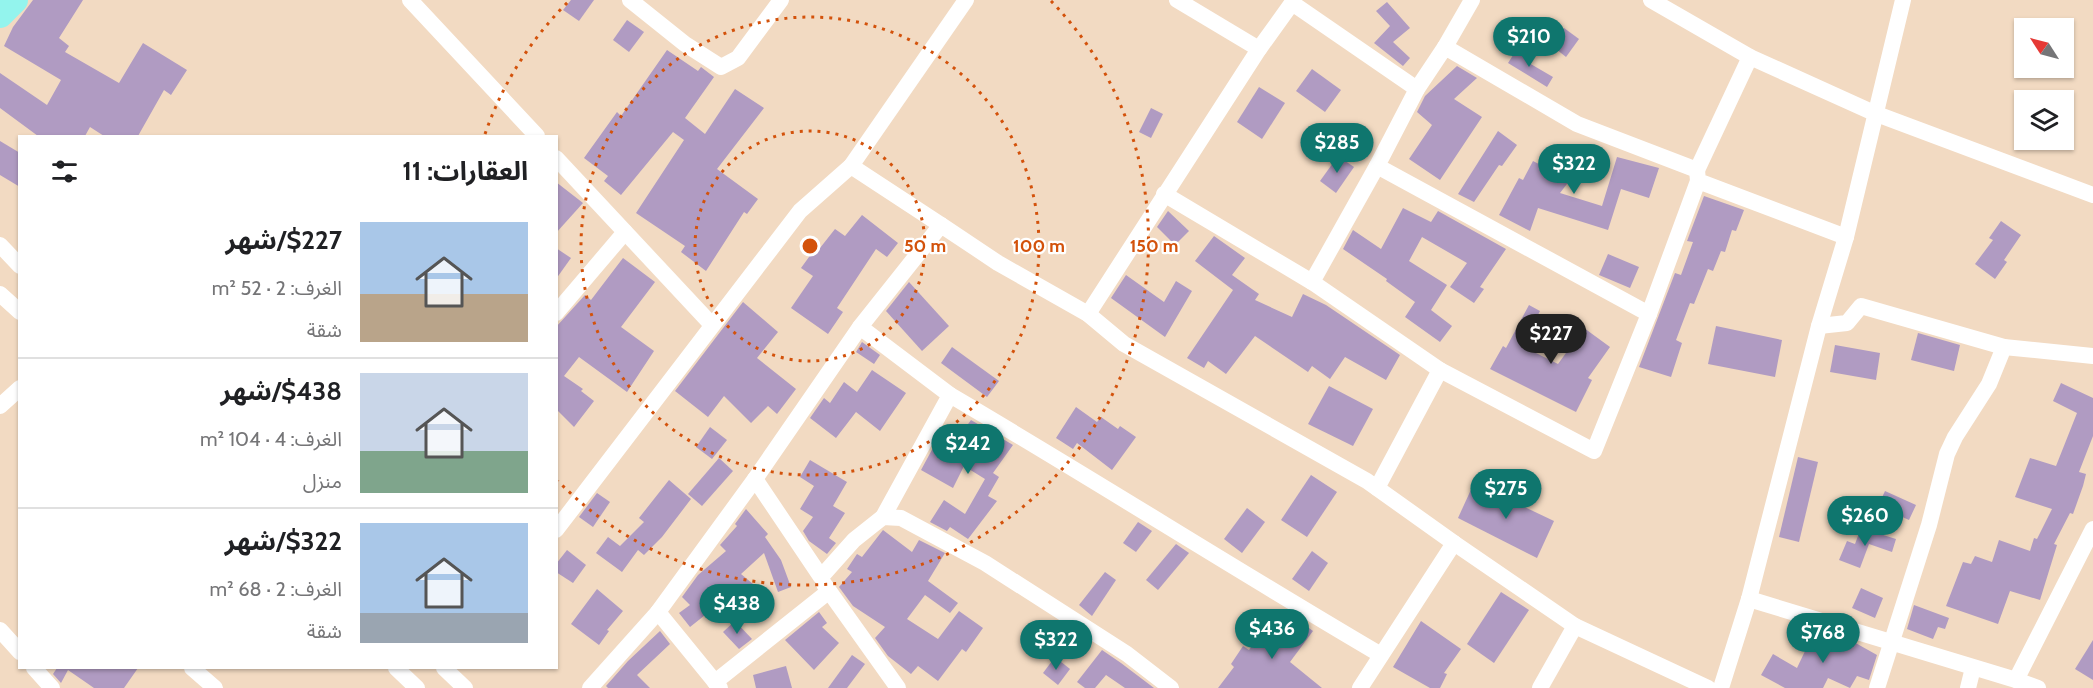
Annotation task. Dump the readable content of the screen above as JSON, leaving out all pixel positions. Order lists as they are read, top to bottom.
{
  "north": "top left",
  "page": {
    "price": [
      "$210",
      "$285",
      "$322",
      "$227",
      "$242",
      "$275",
      "$260",
      "$438",
      "$436",
      "$768",
      "$322"
    ],
    "heading": "العقارات: 11",
    "list": [
      {
        "name": "$227/شهر",
        "note": "الغرف: 2 · 52 m² · شقة"
      },
      {
        "name": "$438/شهر",
        "note": "الغرف: 4 · 104 m² · منزل"
      },
      {
        "name": "$322/شهر",
        "note": "الغرف: 2 · 68 m² · شقة"
      }
    ]
  },
  "rings": ["50 m", "100 m", "150 m"]
}
